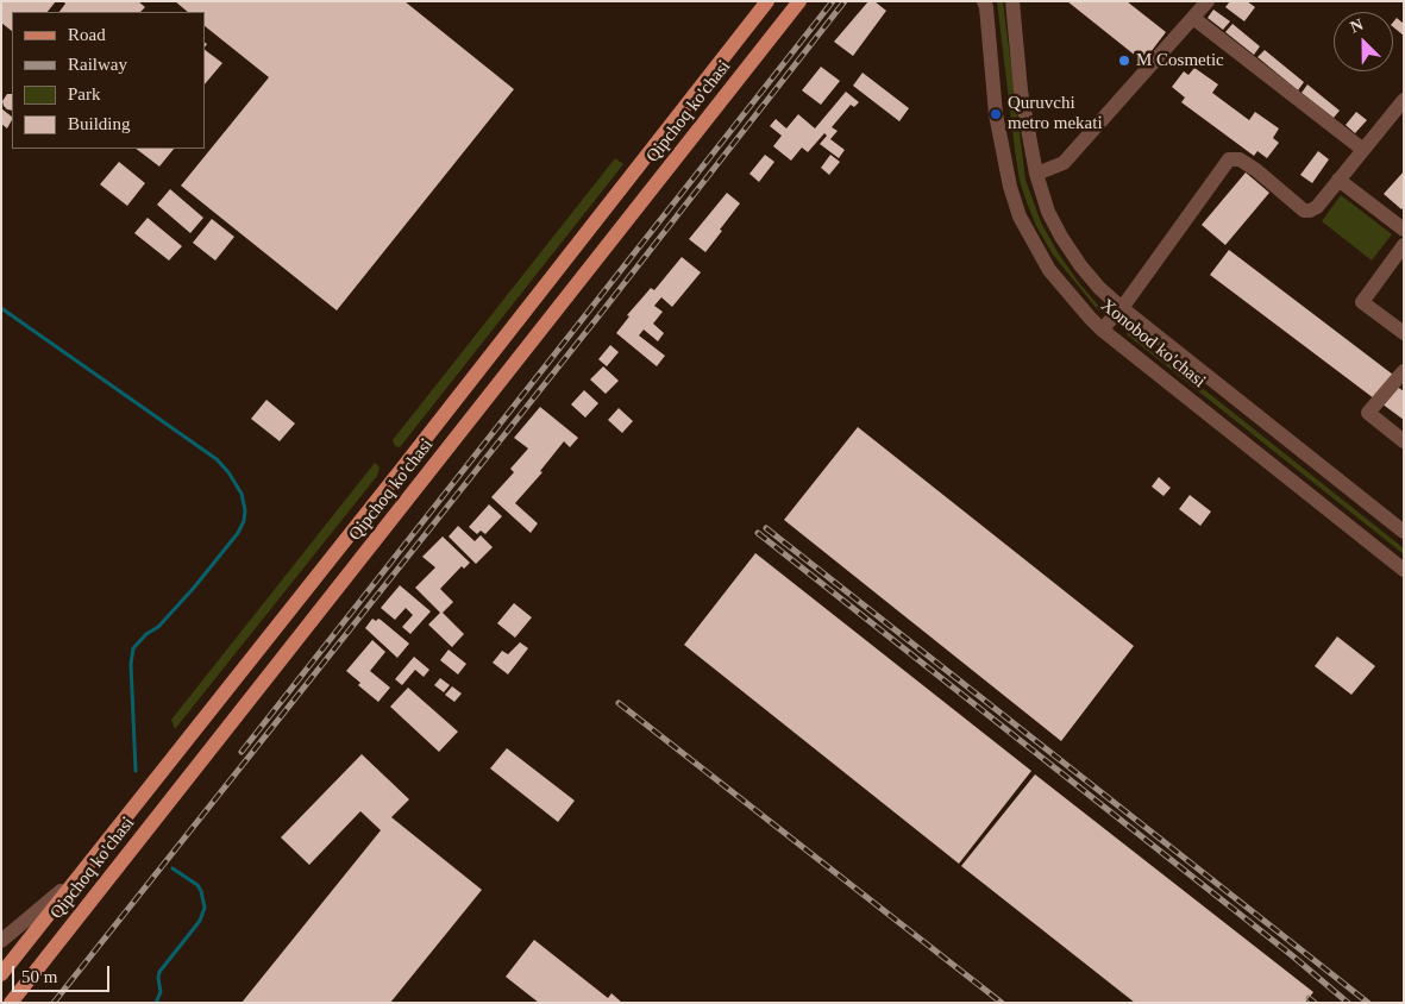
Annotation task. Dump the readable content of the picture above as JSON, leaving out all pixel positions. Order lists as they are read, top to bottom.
{
  "streets": {
    "main road": ["Qipchoq ko'chasi"],
    "street": ["Xonobod ko'chasi"]
  },
  "places": ["M Cosmetic", "Quruvchi metro mekati"],
  "legend": [
    "Road",
    "Railway",
    "Park",
    "Building"
  ],
  "scale_bar": "50 m",
  "north": "top left"
}
